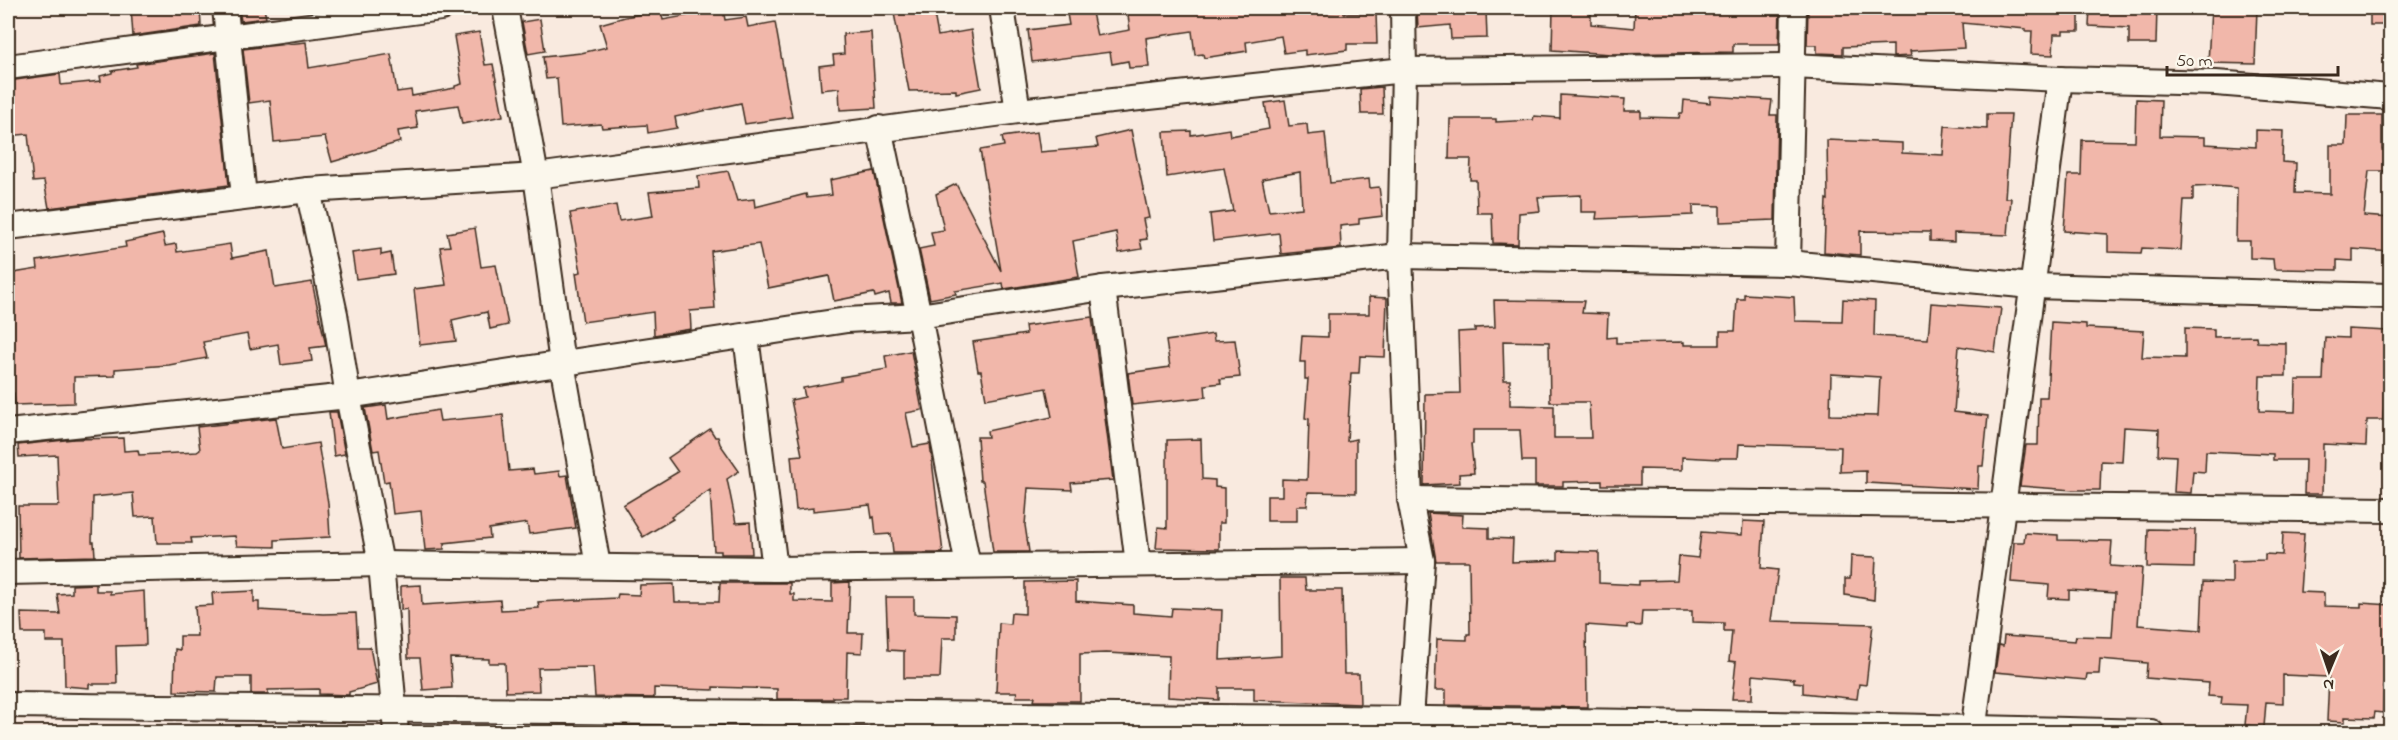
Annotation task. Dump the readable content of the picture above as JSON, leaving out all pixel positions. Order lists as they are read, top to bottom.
{
  "scale_bar": "50 m",
  "north": "bottom"
}
